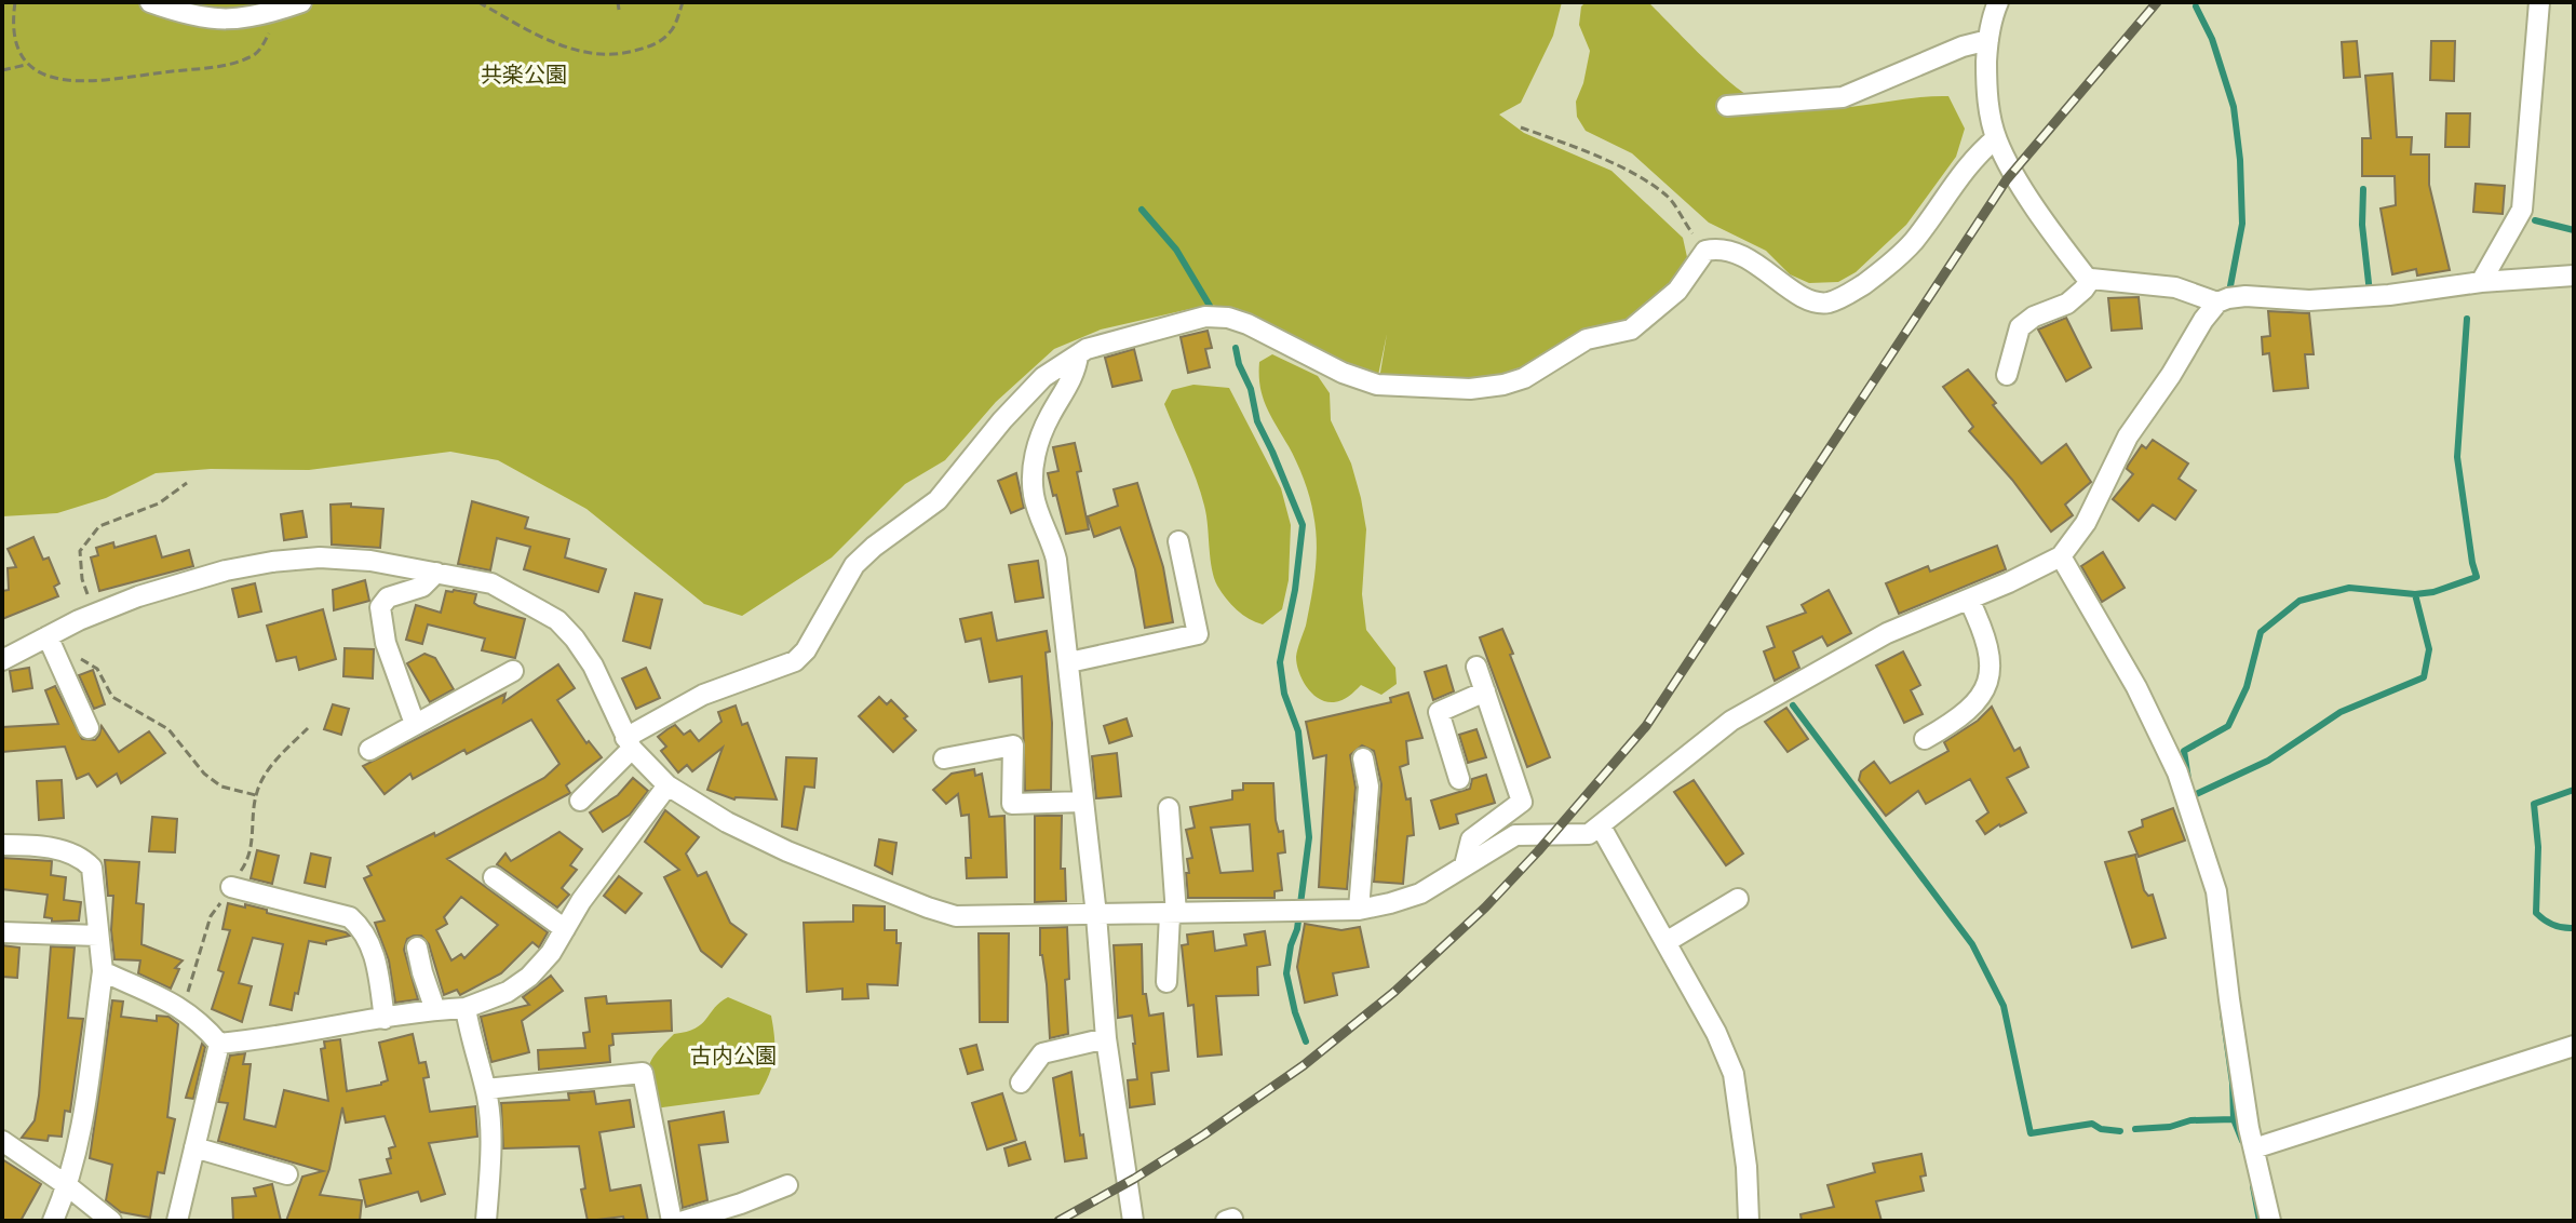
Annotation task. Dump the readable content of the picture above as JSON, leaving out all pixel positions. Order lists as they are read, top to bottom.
{
  "parks": ["共楽公園", "古内公園"]
}
